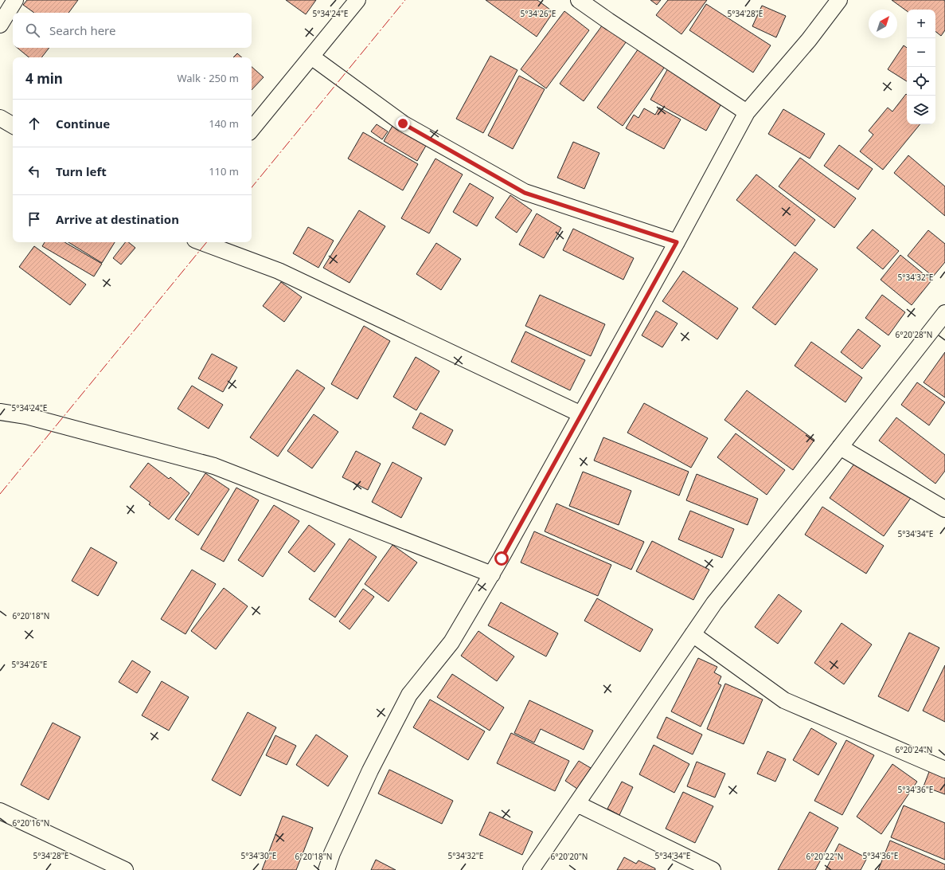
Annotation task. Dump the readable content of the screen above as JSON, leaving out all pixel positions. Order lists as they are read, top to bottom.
{
  "north": "top right",
  "page": {
    "map_buttons": ["+", "−"],
    "search": "Search here",
    "heading": ["4 min", "Walk · 250 m"],
    "list": [
      ["Continue", "140 m"],
      ["Turn left", "110 m"],
      "Arrive at destination"
    ]
  },
  "coordinates": [
    "5°34'24\"E",
    "5°34'26\"E",
    "5°34'28\"E",
    "5°34'32\"E",
    "6°20'28\"N",
    "5°34'34\"E",
    "6°20'18\"N",
    "6°20'24\"N",
    "5°34'36\"E",
    "6°20'16\"N",
    "5°34'30\"E",
    "6°20'20\"N",
    "6°20'22\"N"
  ]
}
